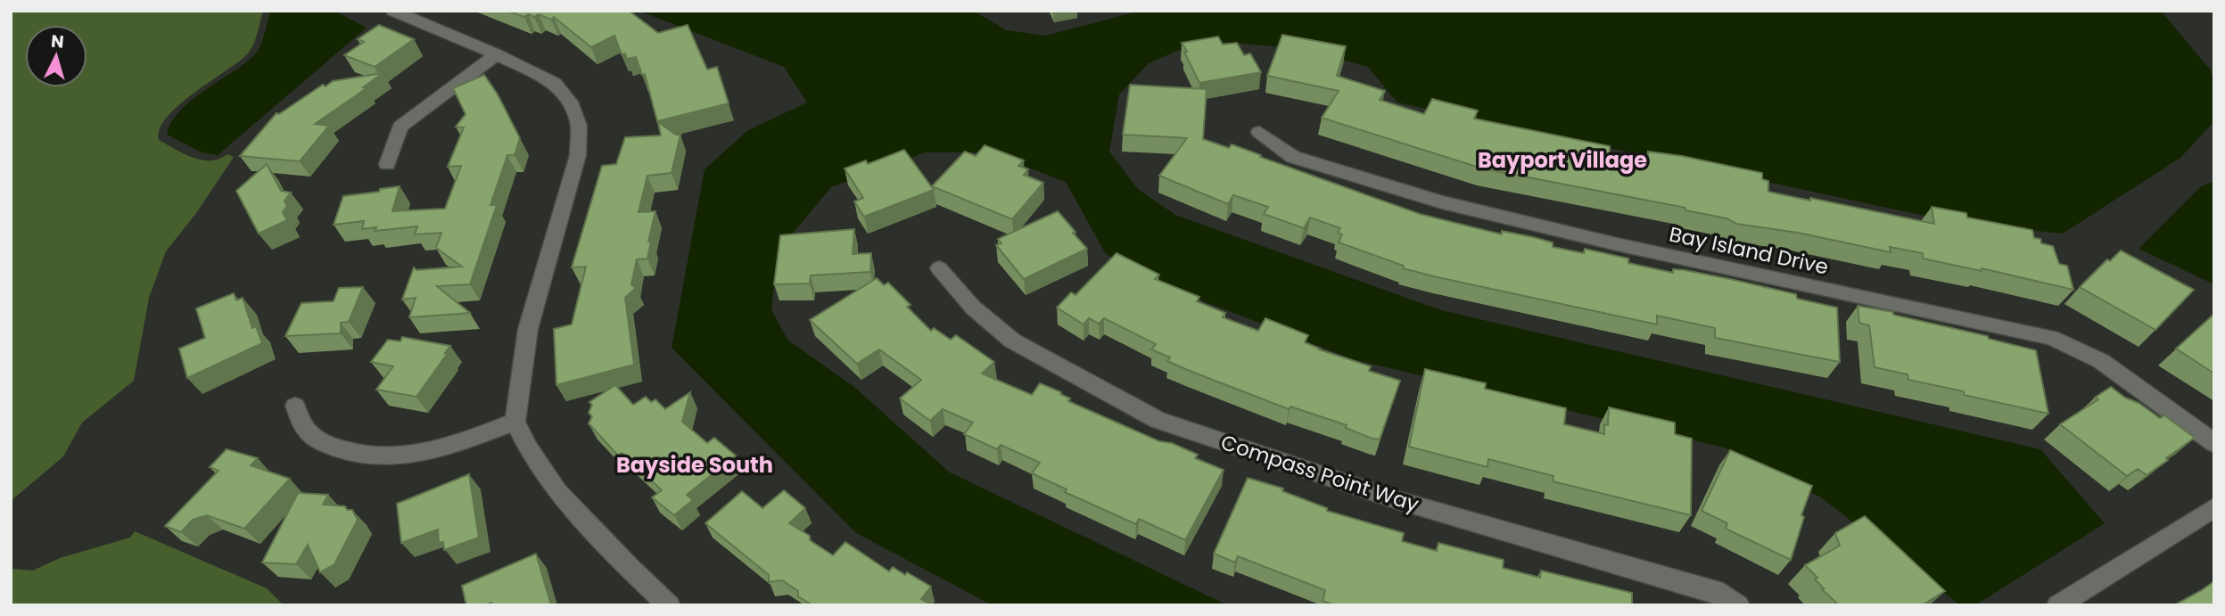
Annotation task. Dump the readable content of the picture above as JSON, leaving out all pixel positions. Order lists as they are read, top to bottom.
{
  "streets": {
    "street": ["Bay Island Drive", "Compass Point Way"]
  },
  "districts": ["Bayport Village", "Bayside South"],
  "north": "top"
}
